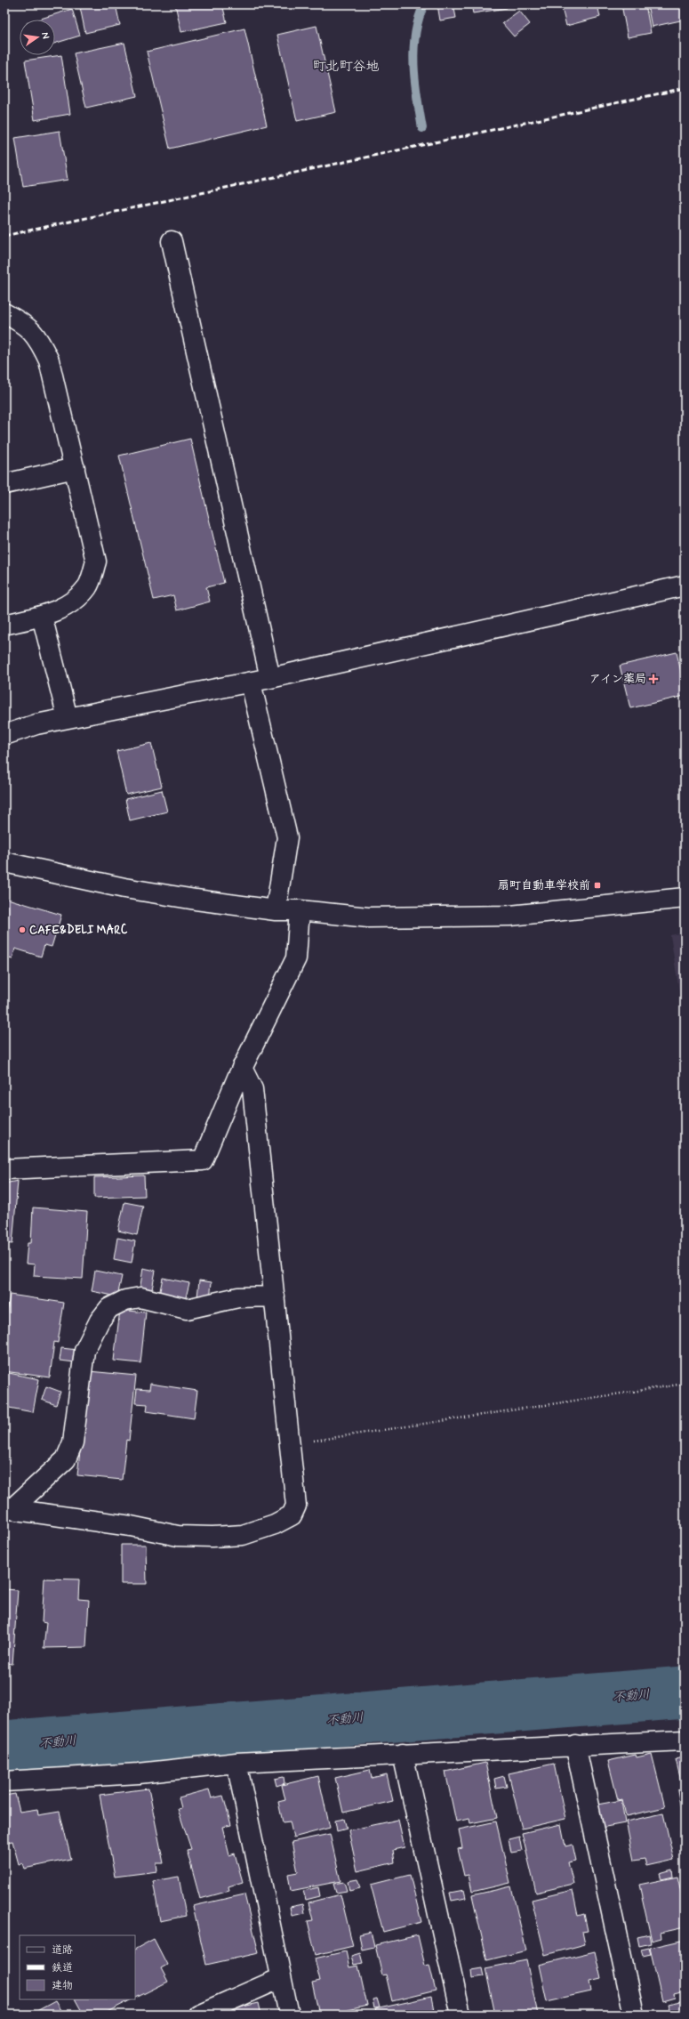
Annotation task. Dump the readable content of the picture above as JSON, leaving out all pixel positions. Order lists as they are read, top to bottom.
{
  "districts": ["町北町谷地"],
  "water": ["不動川"],
  "places": {
    "health": ["アイン薬局"],
    "transit": ["扇町自動車学校前"],
    "other": ["CAFE&DELI MARC"]
  },
  "legend": ["道路", "鉄道", "建物"],
  "north": "right"
}
